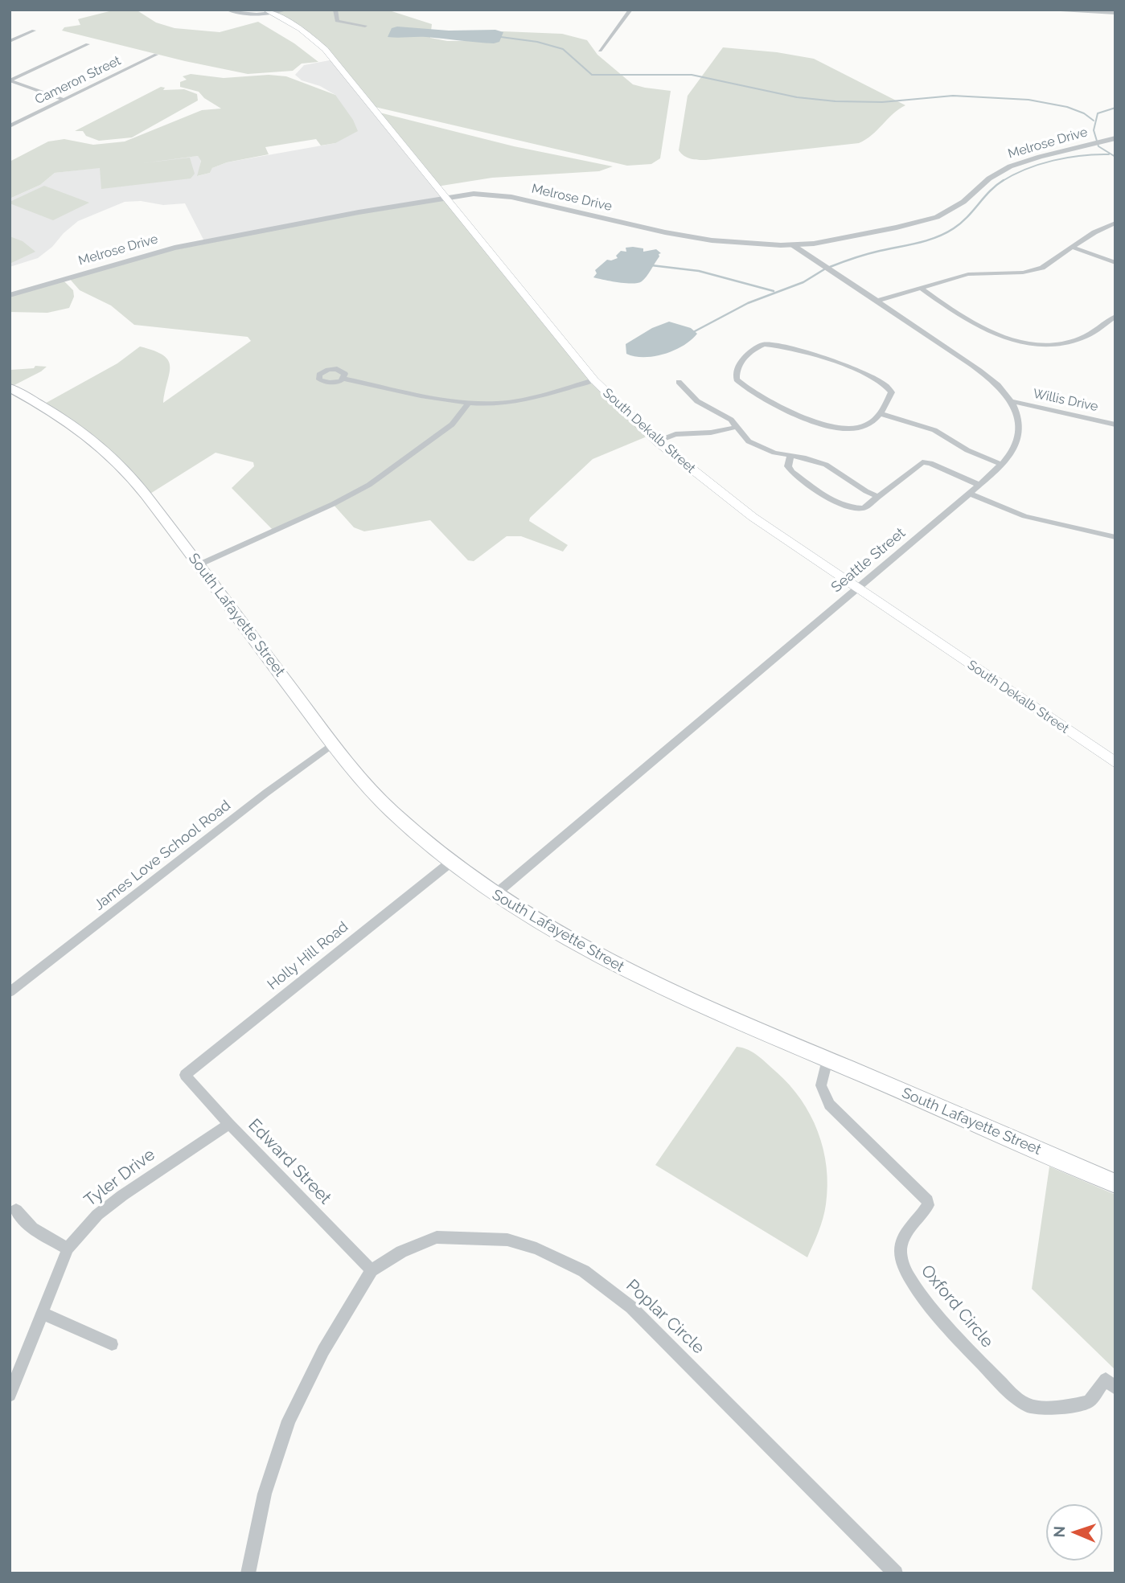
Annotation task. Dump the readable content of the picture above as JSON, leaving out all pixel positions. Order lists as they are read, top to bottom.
{
  "streets": {
    "main road": ["South Dekalb Street", "South Lafayette Street"],
    "street": [
      "Cameron Street",
      "Melrose Drive",
      "Willis Drive",
      "Seattle Street",
      "James Love School Road",
      "Holly Hill Road",
      "Edward Street",
      "Tyler Drive",
      "Oxford Circle",
      "Poplar Circle"
    ]
  },
  "crossings": [
    ["Melrose Drive", "South Dekalb Street"],
    ["Melrose Drive", "Seattle Street"],
    ["Willis Drive", "Seattle Street"],
    ["South Dekalb Street", "Seattle Street"],
    ["Seattle Street", "South Lafayette Street"],
    ["South Lafayette Street", "James Love School Road"],
    ["South Lafayette Street", "Holly Hill Road"],
    ["South Lafayette Street", "Oxford Circle"],
    ["Holly Hill Road", "Edward Street"],
    ["Edward Street", "Tyler Drive"],
    ["Edward Street", "Poplar Circle"]
  ],
  "north": "left"
}
